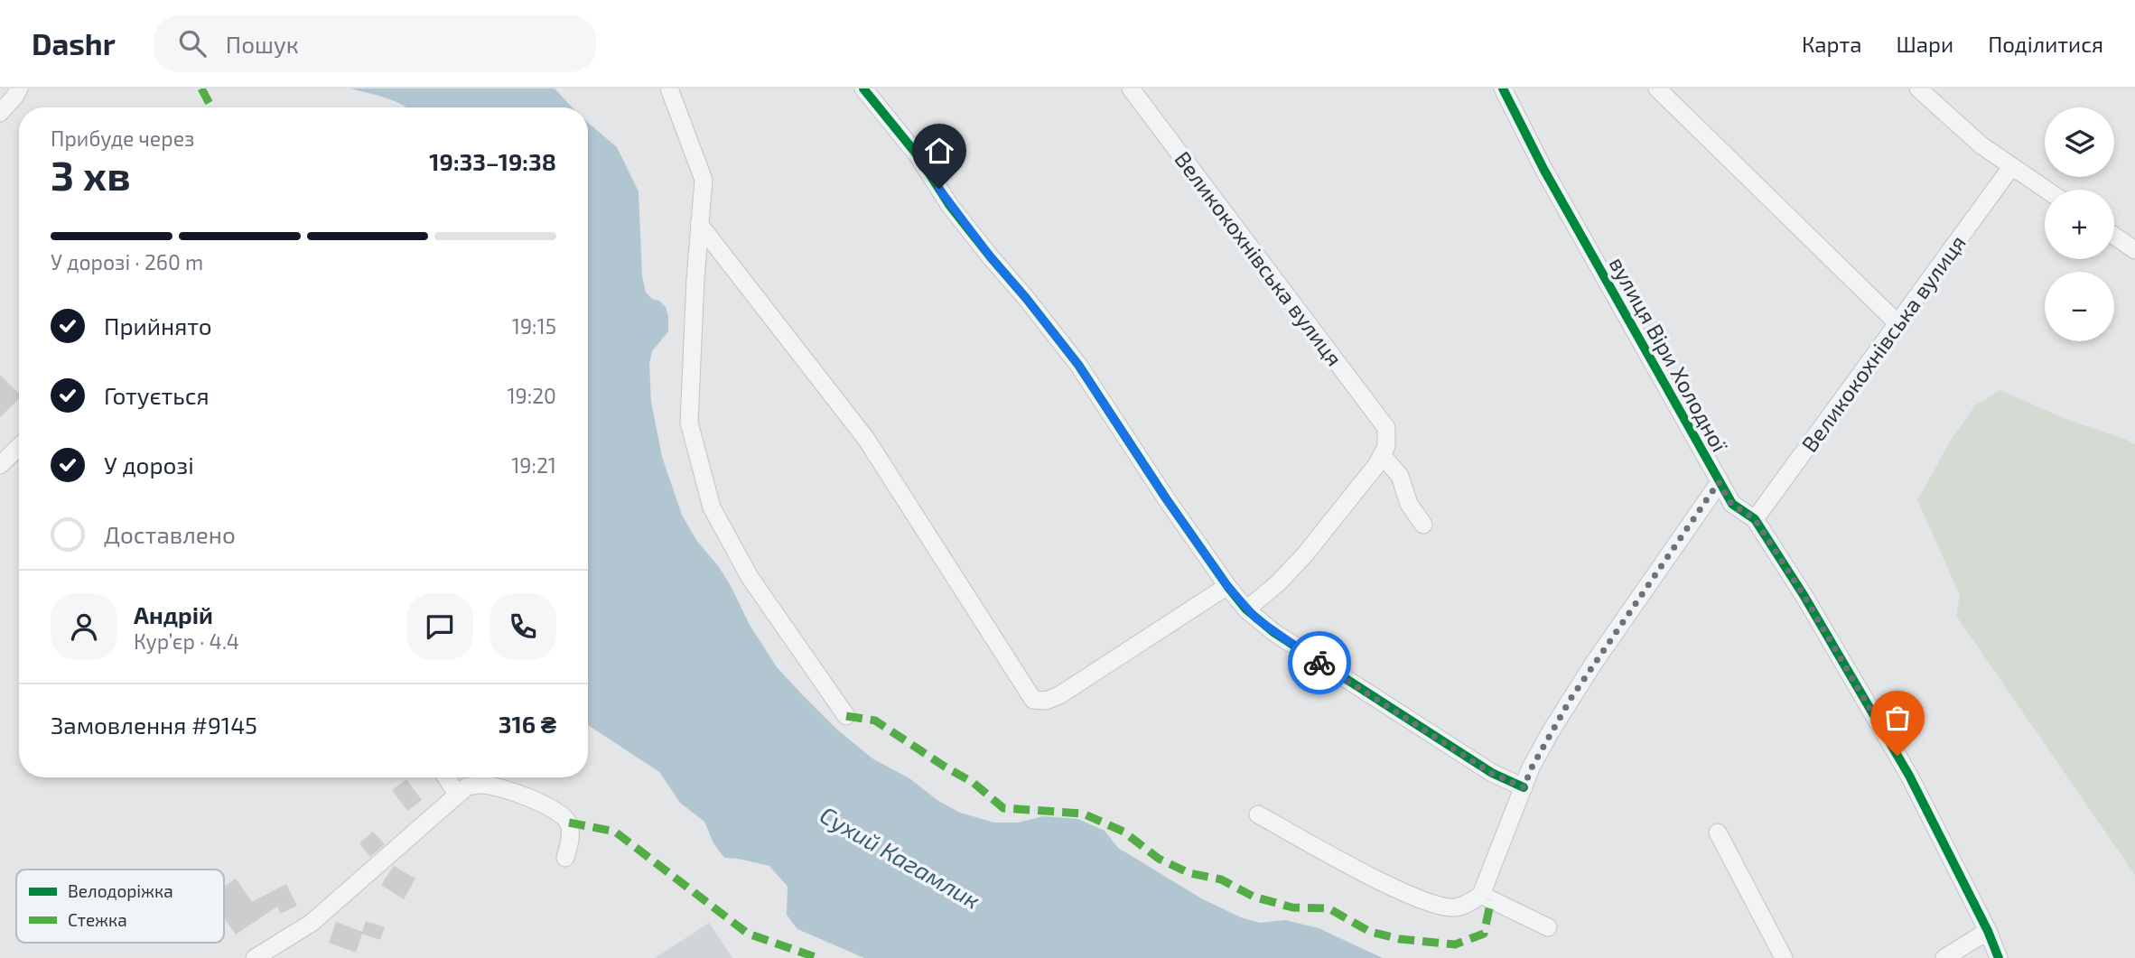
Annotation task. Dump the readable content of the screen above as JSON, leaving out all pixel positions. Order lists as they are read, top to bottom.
{
  "streets": {
    "street": ["Великокохнівська вулиця", "вулиця Віри Холодної"]
  },
  "crossings": [
    ["Великокохнівська вулиця", "вулиця Віри Холодної"]
  ],
  "water": ["Сухий Кагамлик"],
  "legend": ["Велодоріжка", "Стежка"],
  "page": {
    "header": "Dashr",
    "search": "Пошук",
    "nav": ["Карта", "Шари", "Поділитися"],
    "map_buttons": ["+", "−"],
    "heading": ["3 хв", "Прибуде через", "19:33–19:38"],
    "panel": [
      "Андрій",
      "Кур’єр · 4.4",
      "Замовлення #9145",
      "316 ₴"
    ],
    "bar": "У дорозі · 260 m",
    "list": [
      ["Прийнято", "19:15"],
      ["Готується", "19:20"],
      ["У дорозі", "19:21"],
      "Доставлено"
    ]
  }
}
